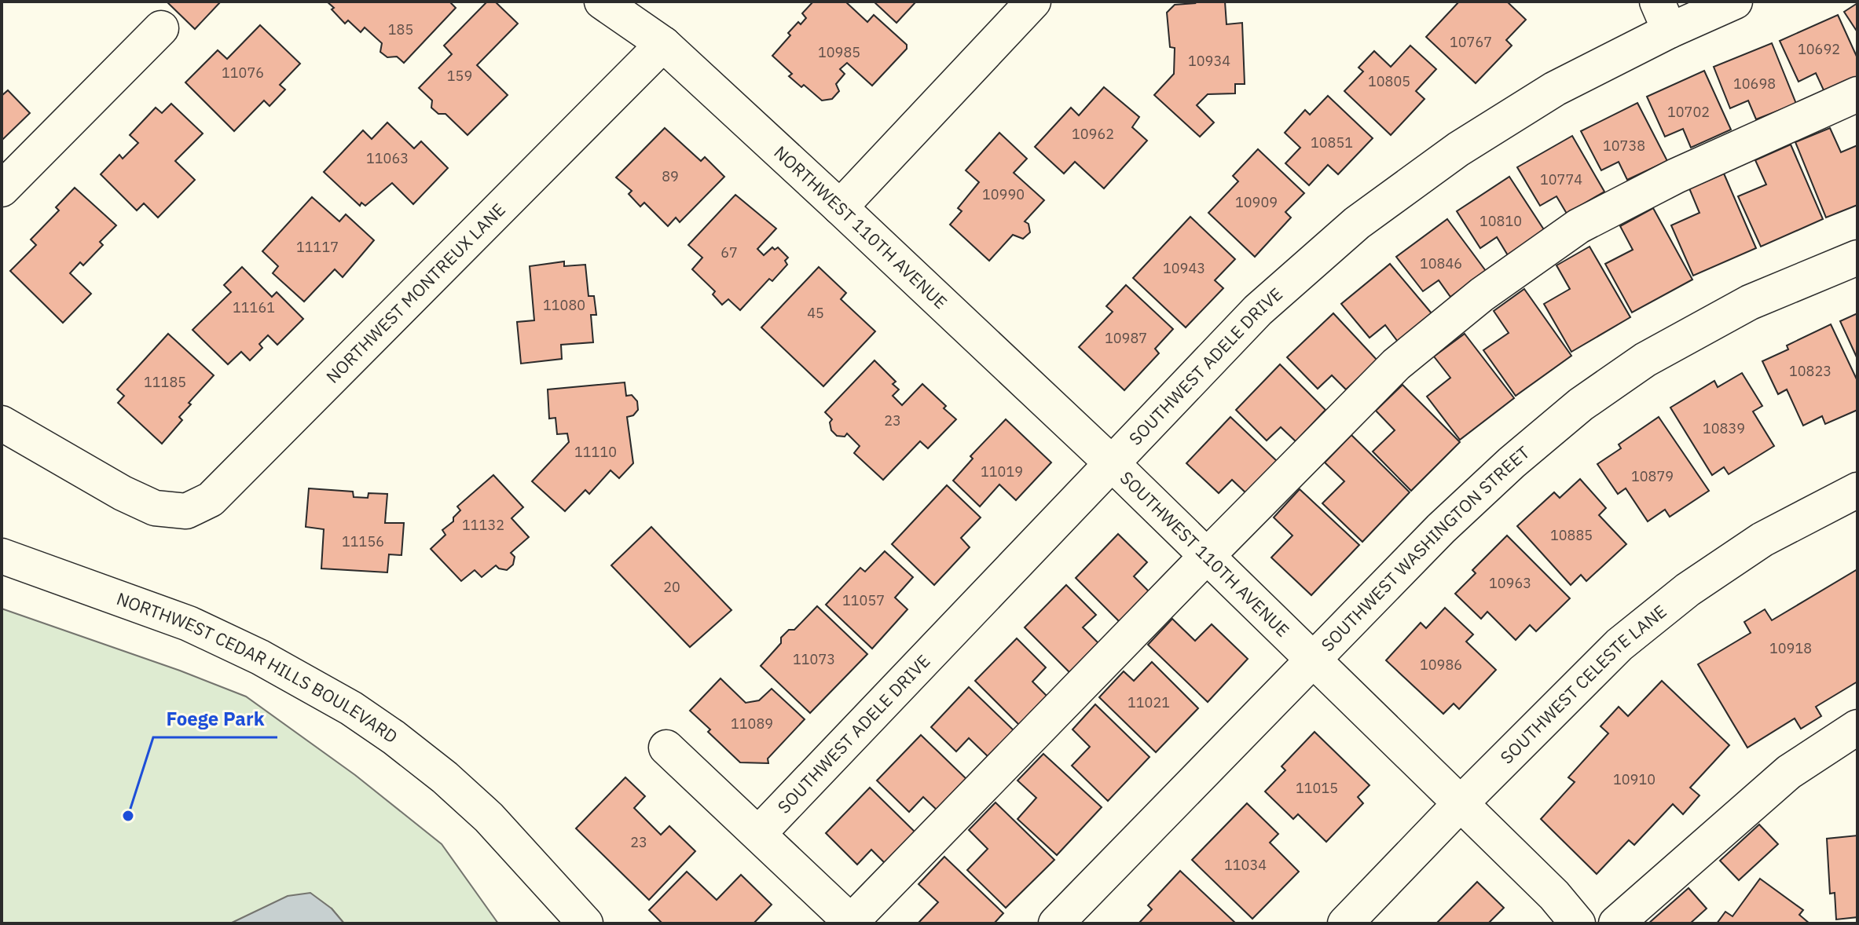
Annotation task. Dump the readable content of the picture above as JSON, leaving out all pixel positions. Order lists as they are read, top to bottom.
{
  "streets": {
    "street": [
      "NORTHWEST 110TH AVENUE",
      "NORTHWEST MONTREUX LANE",
      "SOUTHWEST ADELE DRIVE",
      "SOUTHWEST WASHINGTON STREET",
      "SOUTHWEST 110TH AVENUE",
      "NORTHWEST CEDAR HILLS BOULEVARD",
      "SOUTHWEST CELESTE LANE"
    ]
  },
  "crossings": [
    ["NORTHWEST 110TH AVENUE", "NORTHWEST MONTREUX LANE"],
    ["NORTHWEST 110TH AVENUE", "SOUTHWEST ADELE DRIVE"],
    ["NORTHWEST 110TH AVENUE", "SOUTHWEST 110TH AVENUE"],
    ["SOUTHWEST ADELE DRIVE", "SOUTHWEST 110TH AVENUE"],
    ["SOUTHWEST WASHINGTON STREET", "SOUTHWEST 110TH AVENUE"],
    ["SOUTHWEST 110TH AVENUE", "SOUTHWEST CELESTE LANE"]
  ],
  "places": ["Foege Park"],
  "house_numbers": [
    "185",
    "10767",
    "10692",
    "10985",
    "10934",
    "11076",
    "159",
    "10805",
    "10698",
    "10702",
    "10962",
    "10851",
    "10738",
    "11063",
    "89",
    "10774",
    "10990",
    "10909",
    "10810",
    "11117",
    "67",
    "10846",
    "10943",
    "11080",
    "11161",
    "45",
    "10987",
    "10823",
    "11185",
    "23",
    "10839",
    "11110",
    "11019",
    "10879",
    "11132",
    "10885",
    "11156",
    "10963",
    "20",
    "11057",
    "10918",
    "11073",
    "10986",
    "11021",
    "11089",
    "10910",
    "11015",
    "23",
    "11034"
  ]
}
